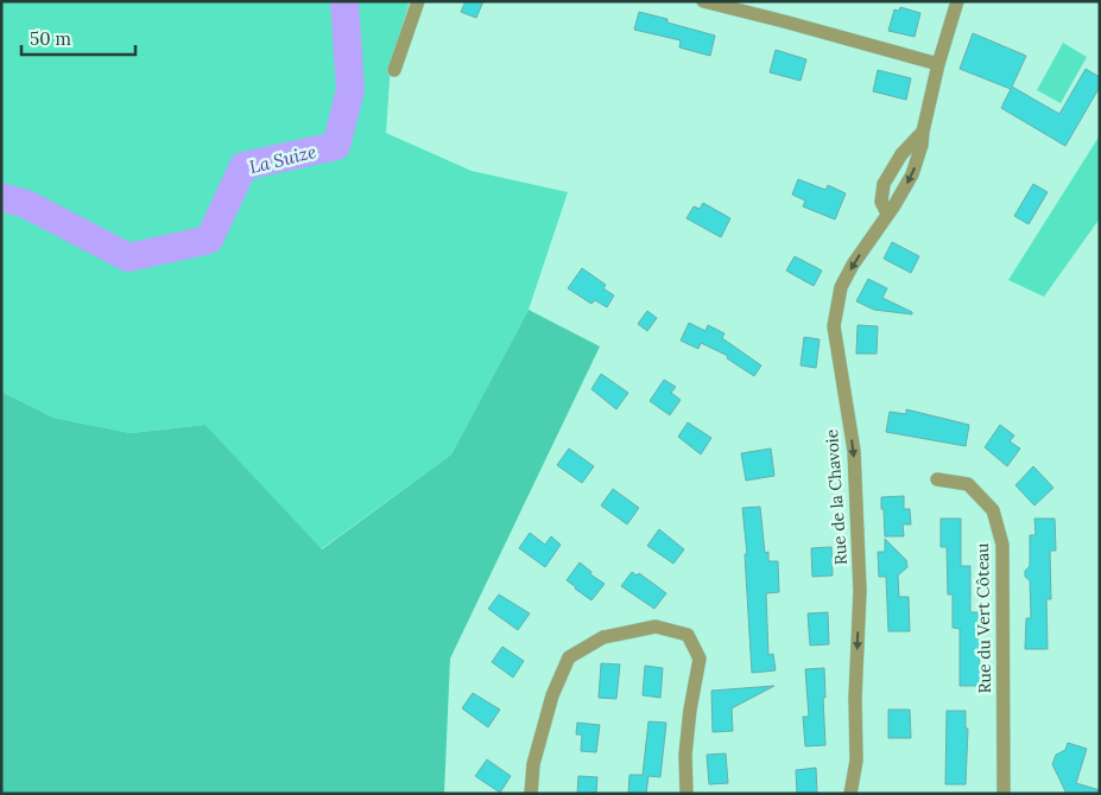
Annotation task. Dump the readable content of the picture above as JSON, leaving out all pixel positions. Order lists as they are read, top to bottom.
{
  "streets": {
    "street": ["Rue de la Chavoie", "Rue du Vert Côteau"]
  },
  "one_way": ["Rue de la Chavoie"],
  "water": ["La Suize"],
  "scale_bar": "50 m"
}
